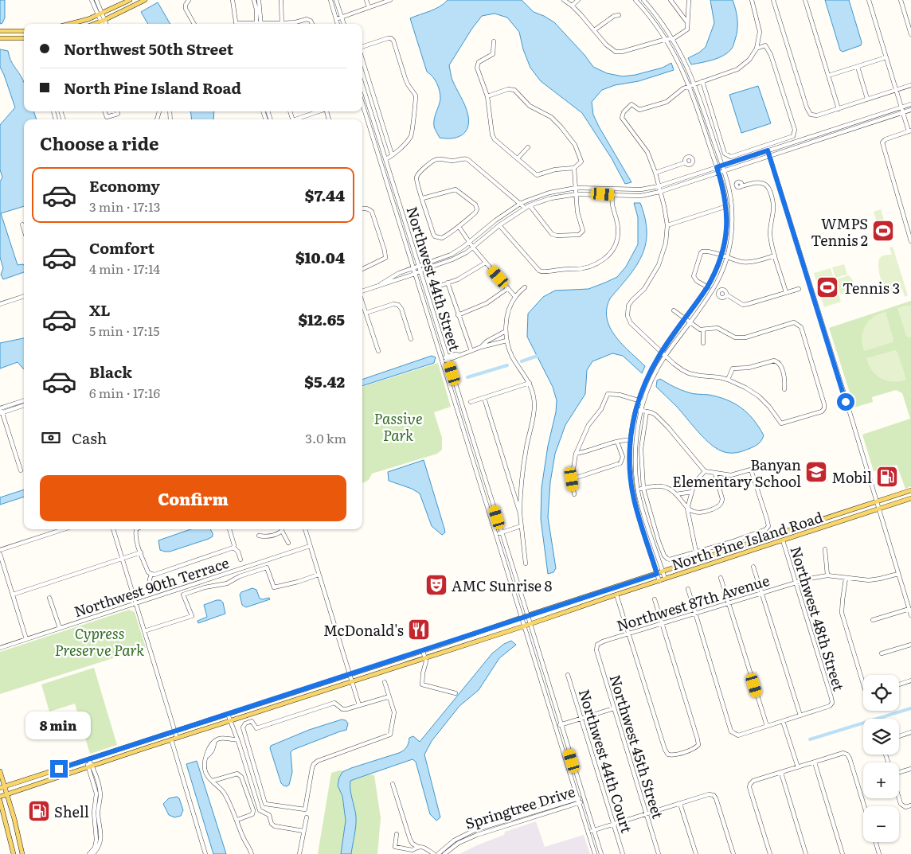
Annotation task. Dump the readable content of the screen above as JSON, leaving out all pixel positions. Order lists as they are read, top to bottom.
{
  "streets": {
    "main road": ["North Pine Island Road"],
    "street": [
      "Northwest 44th Street",
      "Northwest 90th Terrace",
      "Northwest 87th Avenue",
      "Northwest 48th Street",
      "Northwest 45th Street",
      "Northwest 44th Court",
      "Springtree Drive"
    ]
  },
  "crossings": [
    ["Northwest 44th Street", "North Pine Island Road"],
    ["Northwest 44th Street", "Springtree Drive"],
    ["North Pine Island Road", "Northwest 48th Street"],
    ["Northwest 87th Avenue", "Northwest 48th Street"],
    ["Northwest 87th Avenue", "Northwest 45th Street"]
  ],
  "parks": ["Passive Park", "Cypress Preserve Park"],
  "places": {
    "sports": ["WMPS Tennis 2", "Tennis 3"],
    "school or university": ["Banyan Elementary School"],
    "fuel station": ["Mobil", "Shell"],
    "theatre": ["AMC Sunrise 8"],
    "restaurant": ["McDonald's"]
  },
  "page": {
    "banner": ["Northwest 50th Street", "North Pine Island Road"],
    "heading": "Choose a ride",
    "list": [
      {
        "name": "Economy",
        "note": "3 min · 17:13",
        "value": "$7.44"
      },
      {
        "name": "Comfort",
        "note": "4 min · 17:14",
        "value": "$10.04"
      },
      {
        "name": "XL",
        "note": "5 min · 17:15",
        "value": "$12.65"
      },
      {
        "name": "Black",
        "note": "6 min · 17:16",
        "value": "$5.42"
      }
    ],
    "pay": ["Cash", "3.0 km"],
    "buttons": "Confirm",
    "map_buttons": ["+", "−"],
    "bubble": "8 min"
  }
}
